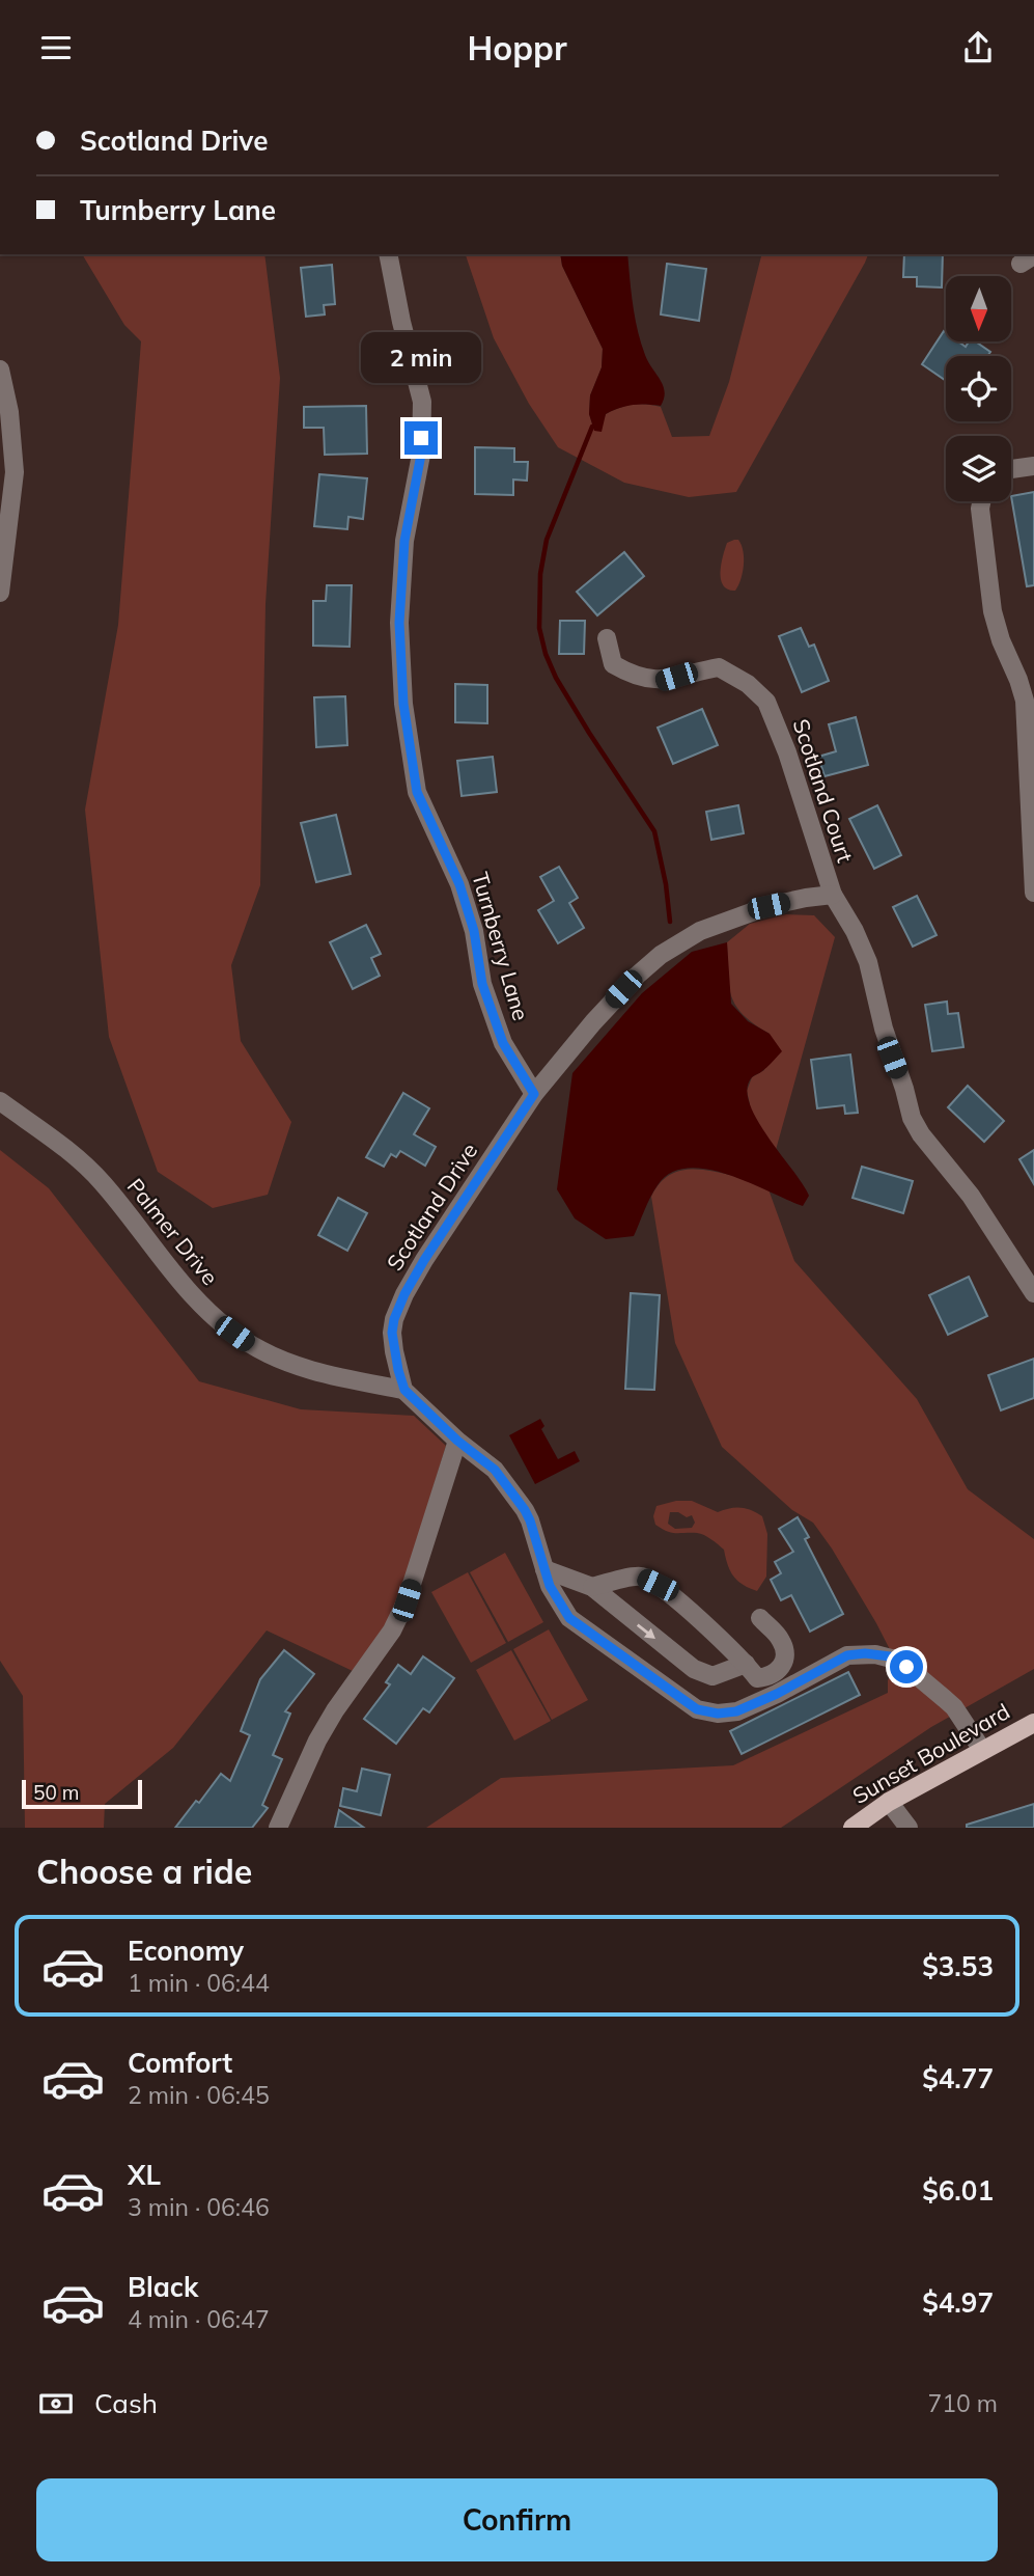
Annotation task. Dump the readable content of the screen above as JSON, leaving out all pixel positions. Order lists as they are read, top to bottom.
{
  "streets": {
    "main road": ["Sunset Boulevard"],
    "street": [
      "Scotland Court",
      "Turnberry Lane",
      "Scotland Drive",
      "Palmer Drive"
    ]
  },
  "crossings": [
    ["Scotland Court", "Scotland Drive"],
    ["Turnberry Lane", "Scotland Drive"],
    ["Scotland Drive", "Palmer Drive"]
  ],
  "scale_bar": "50 m",
  "north": "bottom",
  "page": {
    "header": "Hoppr",
    "banner": ["Scotland Drive", "Turnberry Lane"],
    "bubble": "2 min",
    "scale": "50 m",
    "heading": "Choose a ride",
    "list": [
      {
        "name": "Economy",
        "note": "1 min · 06:44",
        "value": "$3.53"
      },
      {
        "name": "Comfort",
        "note": "2 min · 06:45",
        "value": "$4.77"
      },
      {
        "name": "XL",
        "note": "3 min · 06:46",
        "value": "$6.01"
      },
      {
        "name": "Black",
        "note": "4 min · 06:47",
        "value": "$4.97"
      }
    ],
    "pay": ["Cash", "710 m"],
    "buttons": "Confirm"
  }
}
